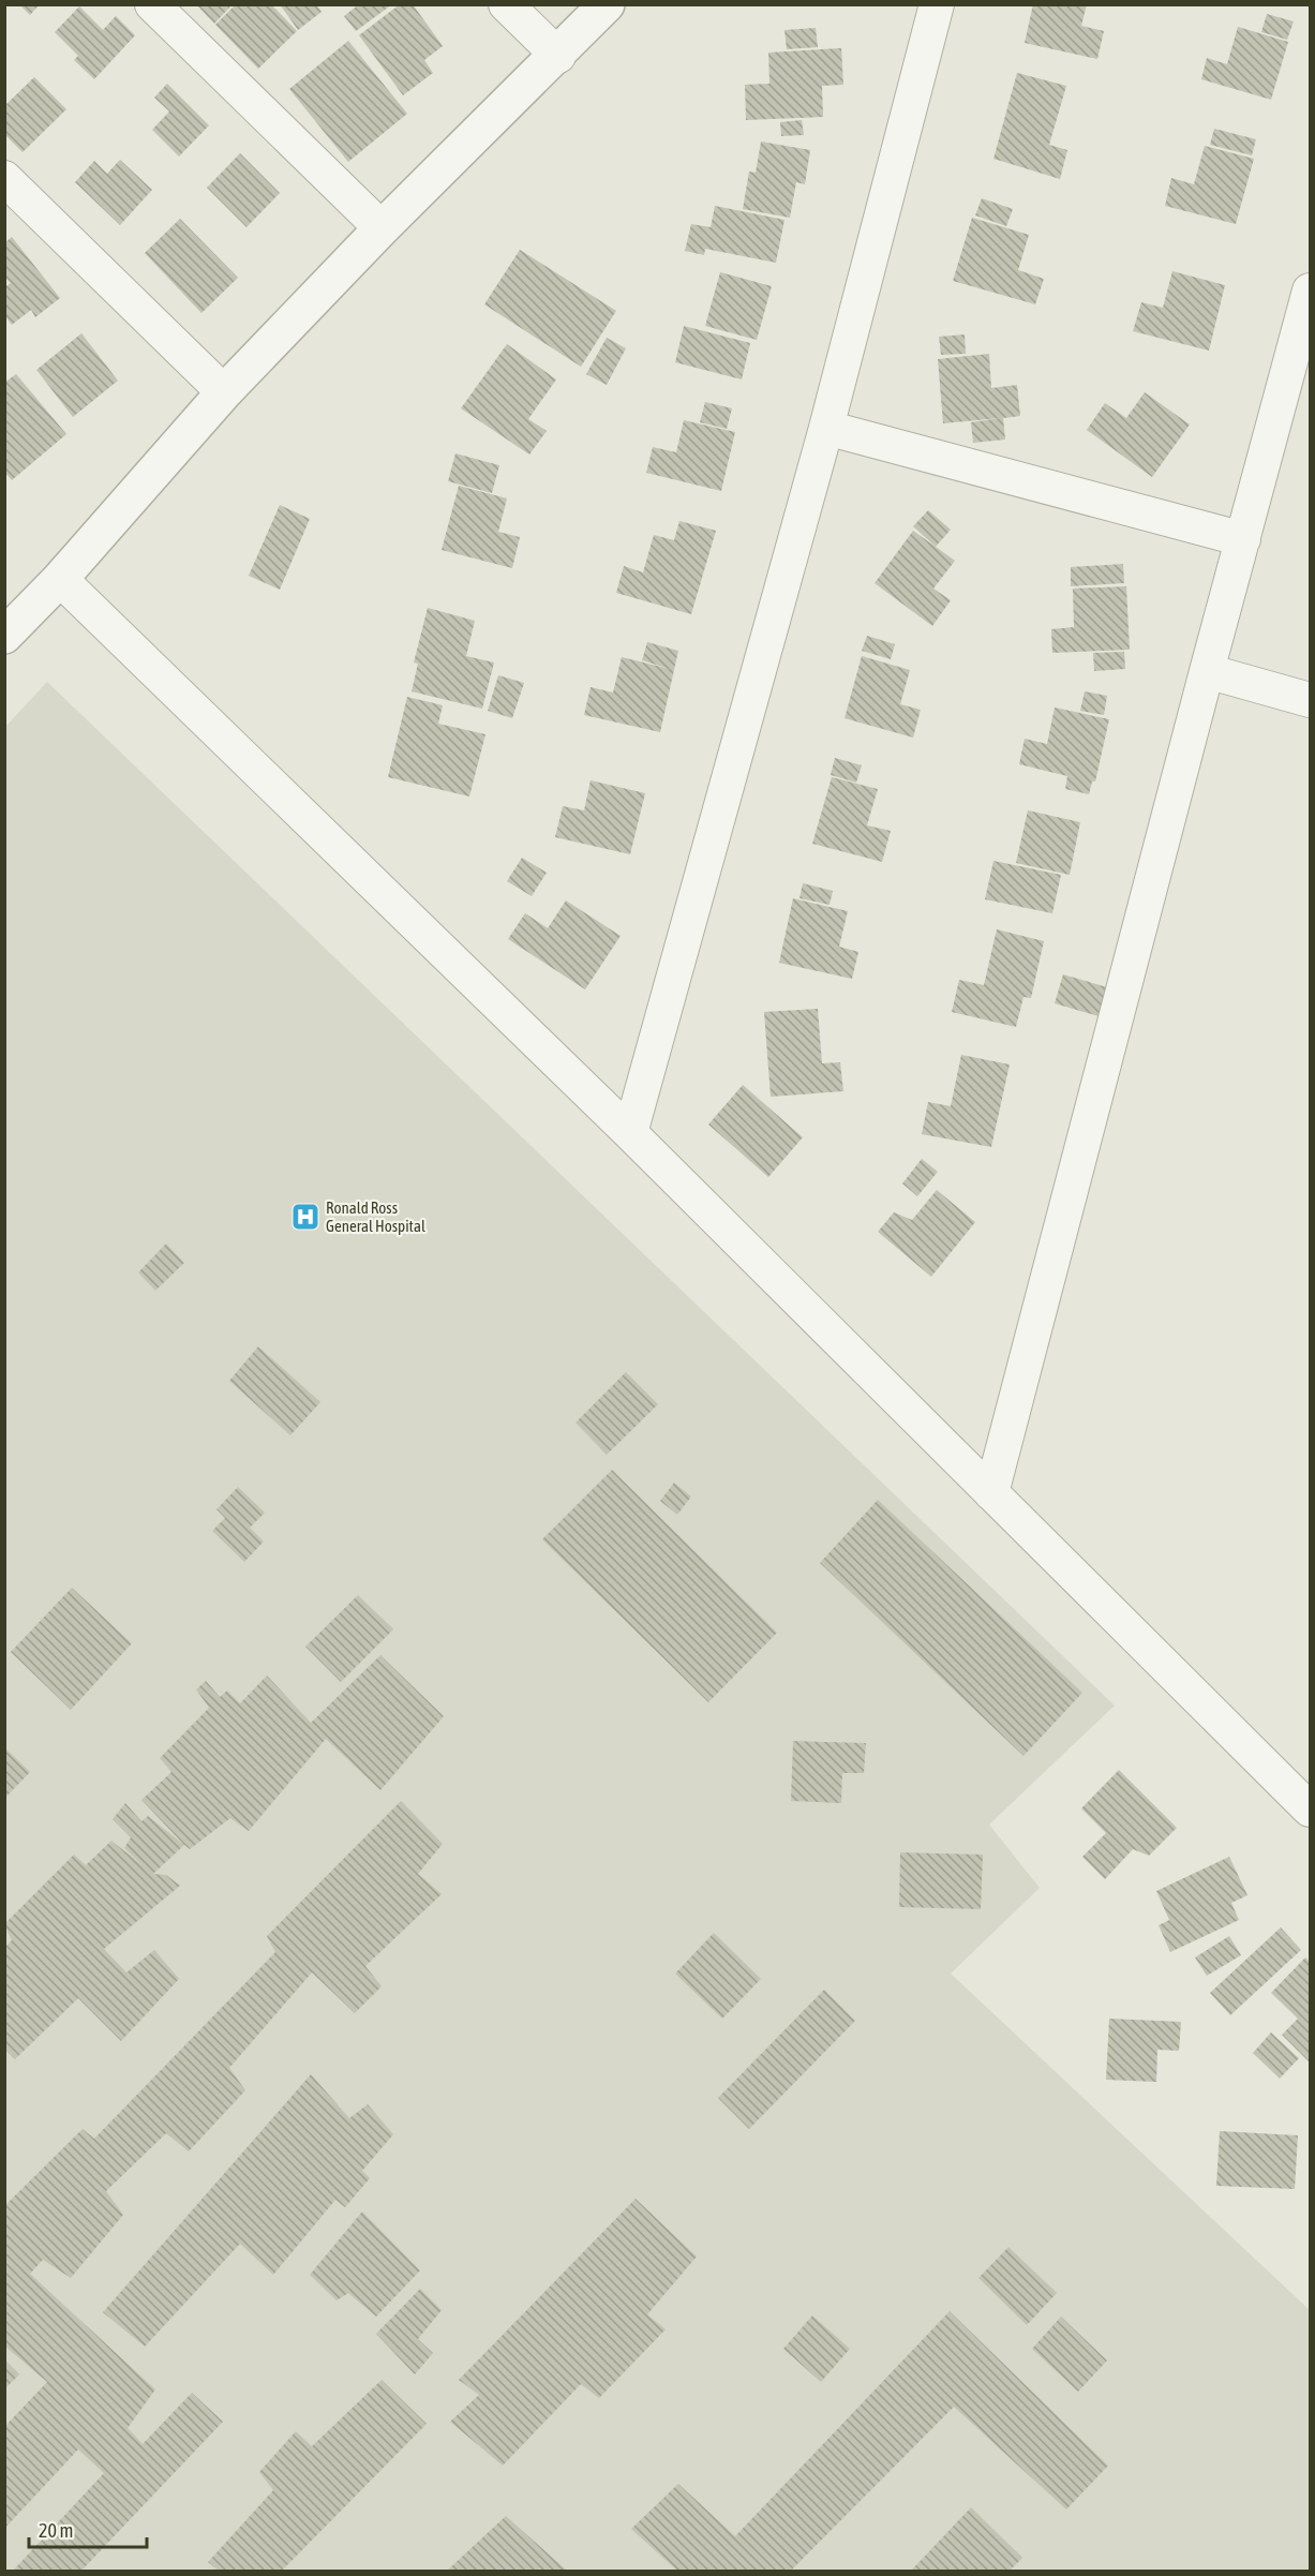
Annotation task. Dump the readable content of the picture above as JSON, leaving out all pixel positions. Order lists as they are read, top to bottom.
{
  "places": {
    "hospital": ["Ronald Ross General Hospital"]
  },
  "scale_bar": "20 m"
}
